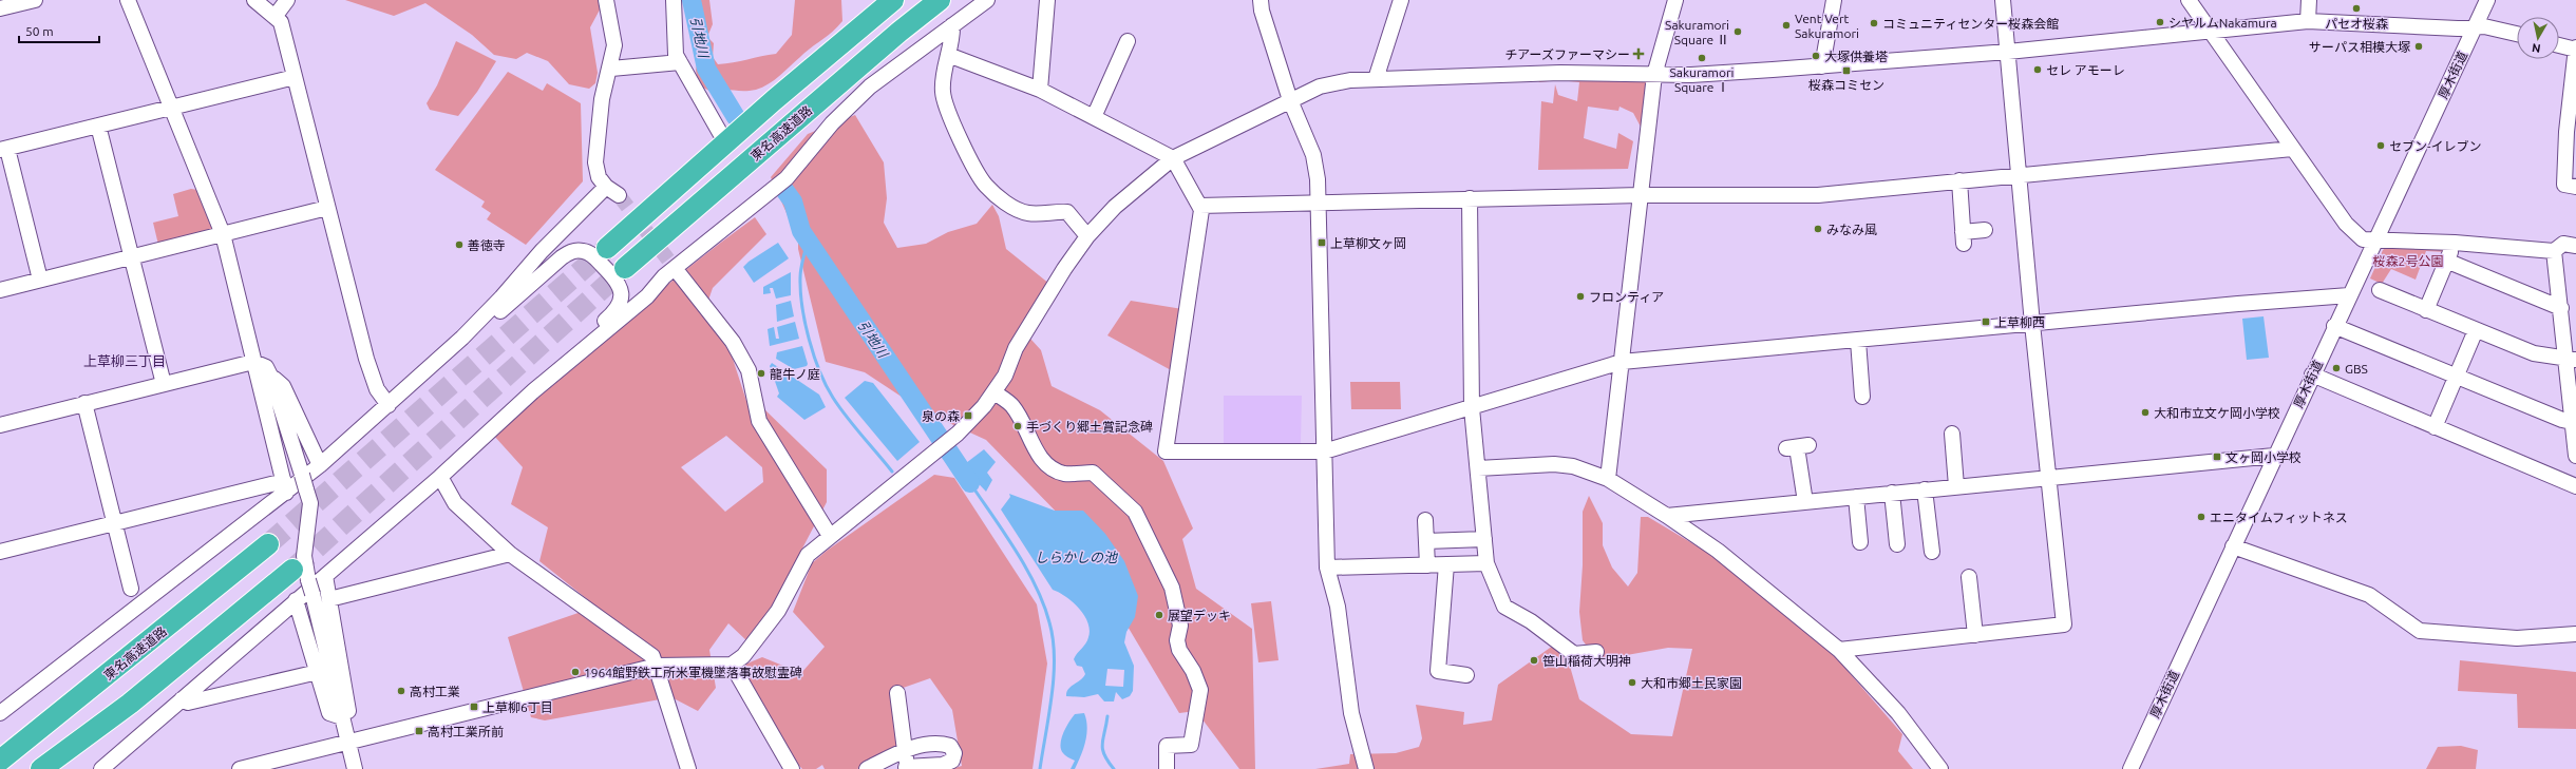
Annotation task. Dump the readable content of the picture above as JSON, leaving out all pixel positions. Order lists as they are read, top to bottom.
{
  "streets": {
    "highway": ["東名高速道路"],
    "street": ["厚木街道"]
  },
  "districts": ["上草柳三丁目"],
  "water": ["引地川", "しらかしの池"],
  "parks": ["桜森2号公園"],
  "places": {
    "other": [
      "パセオ桜森",
      "シヤルムNakamura",
      "コミュニティセンター桜森会館",
      "Vent Vert Sakuramori",
      "Sakuramori Square Ⅱ",
      "サーパス相模大塚",
      "大塚供養塔",
      "Sakuramori Square Ⅰ",
      "セレ アモーレ",
      "セブン-イレブン",
      "みなみ風",
      "善徳寺",
      "フロンティア",
      "GBS",
      "龍牛ノ庭",
      "大和市立文ケ岡小学校",
      "手づくり郷土賞記念碑",
      "エニタイムフィットネス",
      "展望デッキ",
      "笹山稲荷大明神",
      "1964館野鉄工所米軍機墜落事故慰霊碑",
      "大和市郷土民家園",
      "高村工業"
    ],
    "health": ["チアーズファーマシー"],
    "transit": [
      "桜森コミセン",
      "上草柳文ヶ岡",
      "上草柳西",
      "泉の森",
      "文ヶ岡小学校",
      "上草柳6丁目",
      "高村工業所前"
    ]
  },
  "scale_bar": "50 m",
  "north": "bottom"
}
